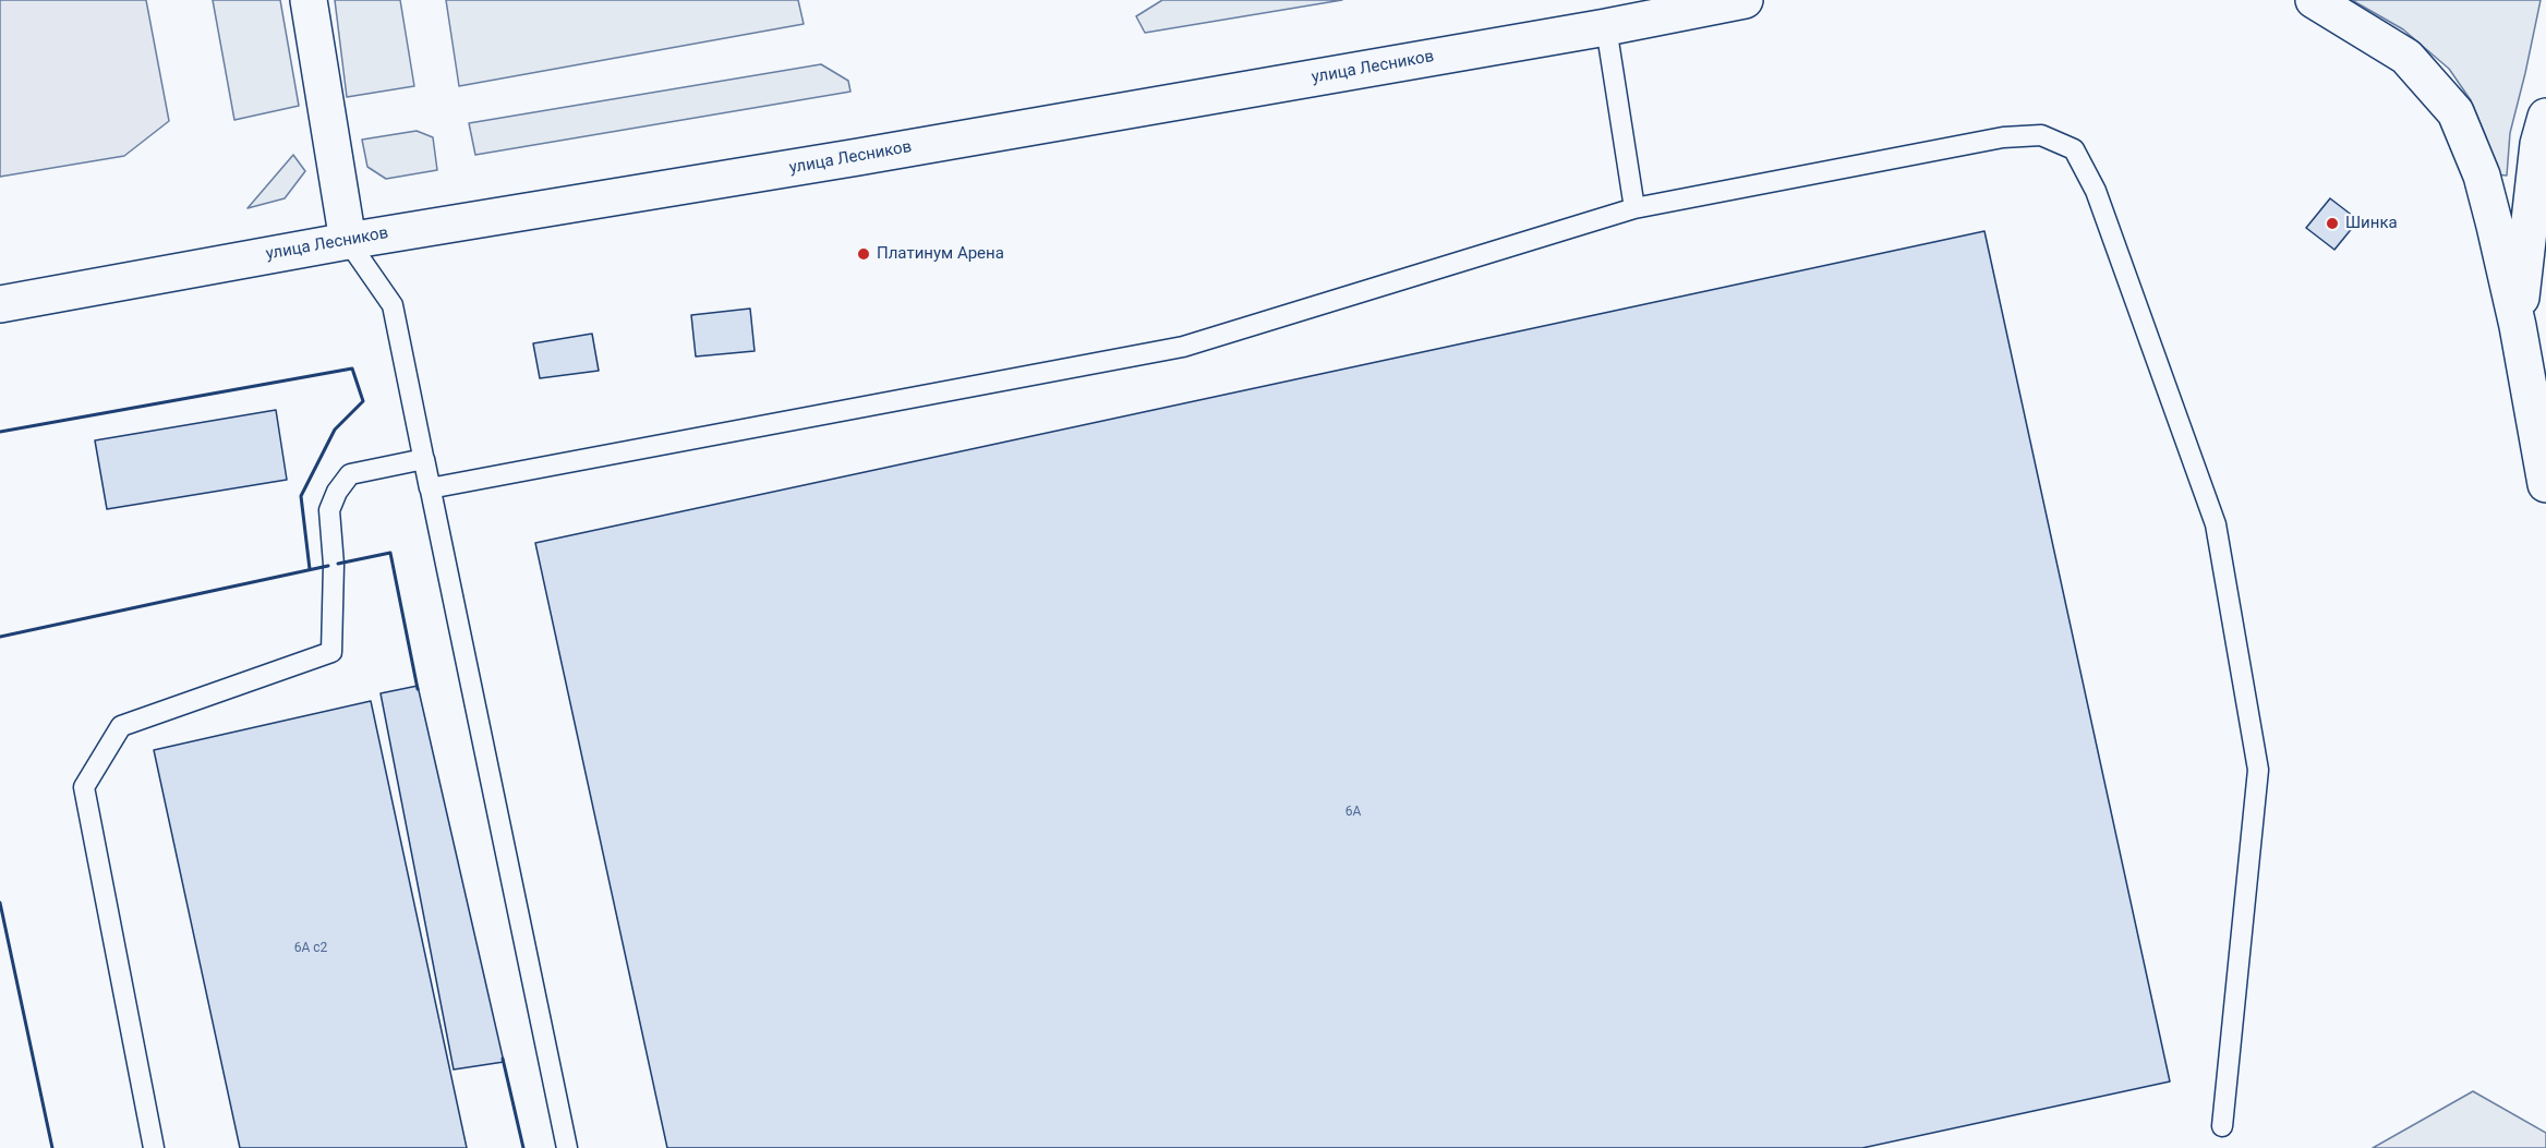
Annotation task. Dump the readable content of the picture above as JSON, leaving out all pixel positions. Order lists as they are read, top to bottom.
{
  "streets": {
    "street": ["улица Лесников"]
  },
  "places": ["Шинка", "Платинум Арена"],
  "house_numbers": ["6А", "6А с2"]
}
